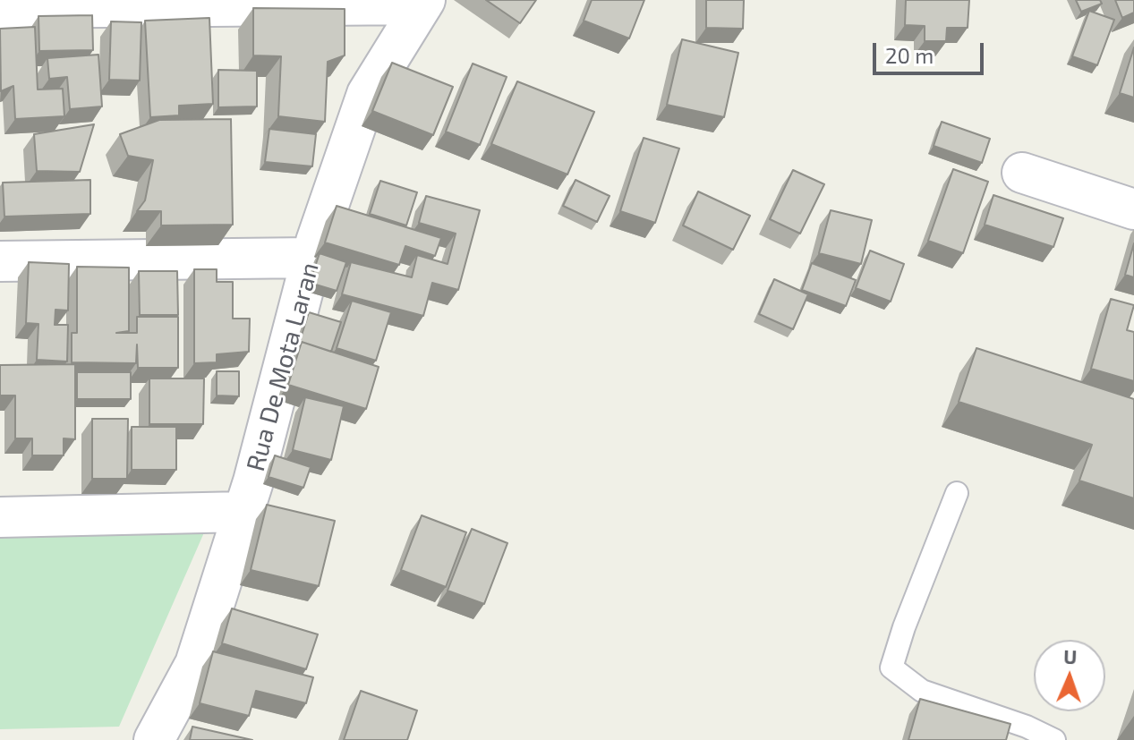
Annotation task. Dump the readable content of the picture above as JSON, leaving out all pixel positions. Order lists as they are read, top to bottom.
{
  "streets": {
    "street": ["Rua De Mota Laran"]
  },
  "scale_bar": "20 m",
  "north": "top"
}
